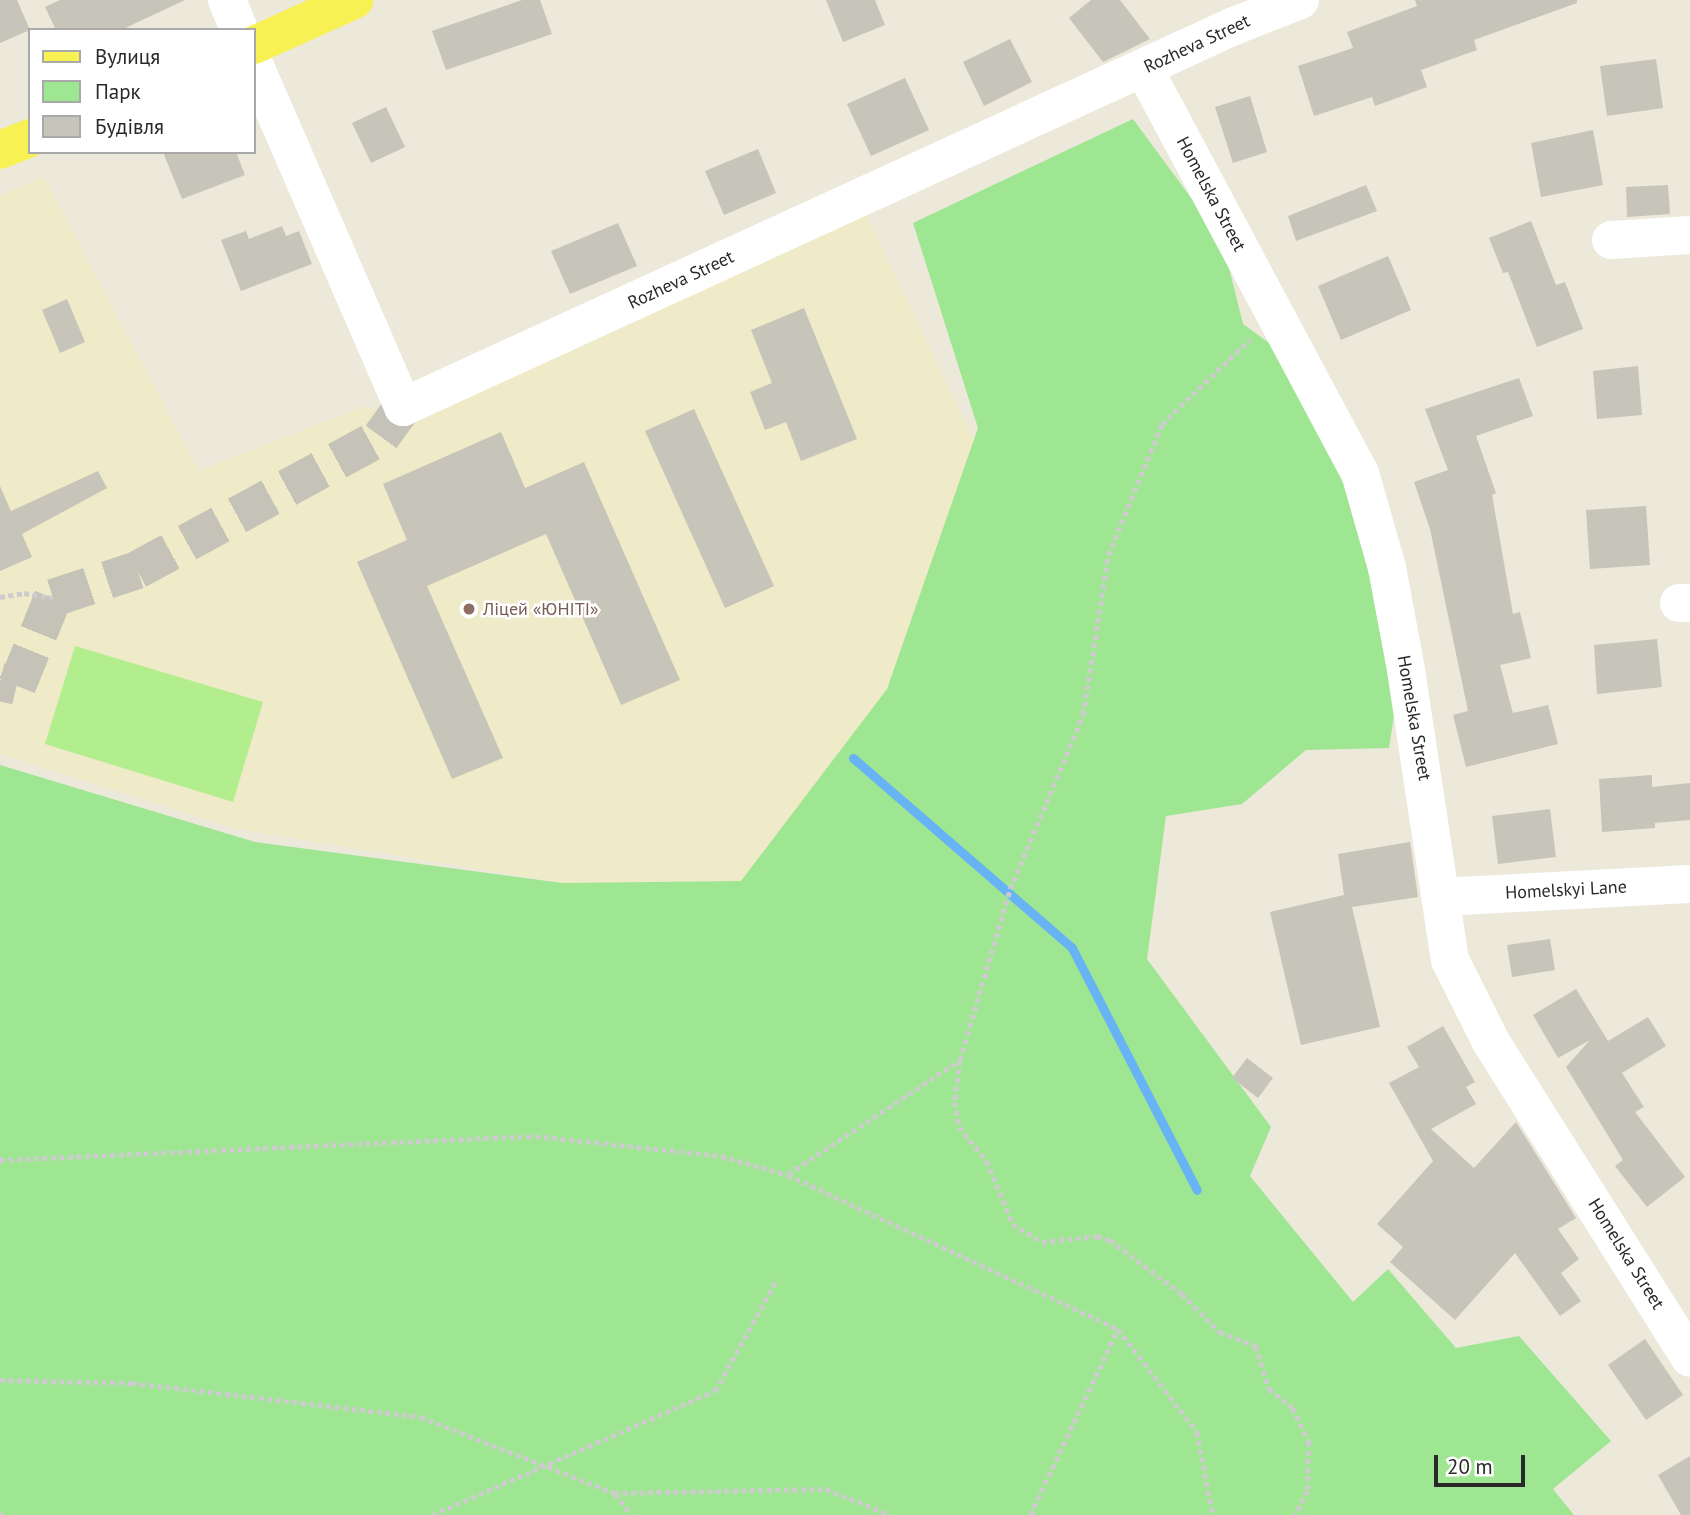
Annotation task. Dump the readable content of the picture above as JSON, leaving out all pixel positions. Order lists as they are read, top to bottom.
{
  "streets": {
    "street": ["Rozheva Street", "Homelska Street", "Homelskyi Lane"]
  },
  "crossings": [
    ["Rozheva Street", "Homelska Street"],
    ["Homelska Street", "Homelskyi Lane"]
  ],
  "places": ["Ліцей «ЮНІТІ»"],
  "legend": ["Вулиця", "Парк", "Будівля"],
  "scale_bar": "20 m"
}
